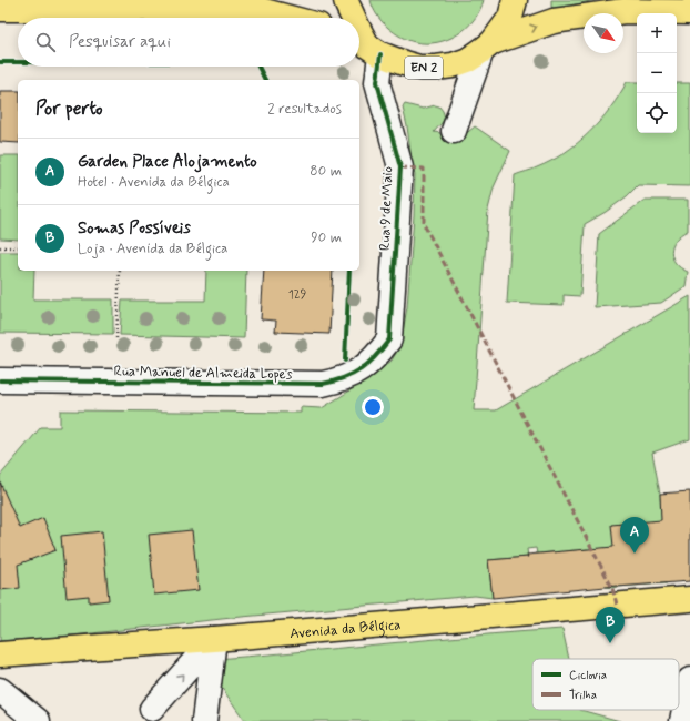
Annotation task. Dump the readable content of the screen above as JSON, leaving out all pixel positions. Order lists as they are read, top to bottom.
{
  "streets": {
    "main road": ["EN 2", "Avenida da Bélgica"],
    "street": ["Rua 9 de Maio", "Rua Manuel de Almeida Lopes"]
  },
  "crossings": [
    ["EN 2", "Rua 9 de Maio"],
    ["Rua 9 de Maio", "Rua Manuel de Almeida Lopes"]
  ],
  "house_numbers": ["129"],
  "legend": ["Ciclovia", "Trilha"],
  "north": "bottom right",
  "page": {
    "map_buttons": ["+", "−"],
    "search": "Pesquisar aqui",
    "heading": ["Por perto", "2 resultados"],
    "list": [
      {
        "mark": "A",
        "name": "Garden Place Alojamento",
        "note": "Hotel · Avenida da Bélgica",
        "value": "80 m"
      },
      {
        "mark": "B",
        "name": "Somas Possíveis",
        "note": "Loja · Avenida da Bélgica",
        "value": "90 m"
      }
    ],
    "pins": ["A", "B"]
  }
}
